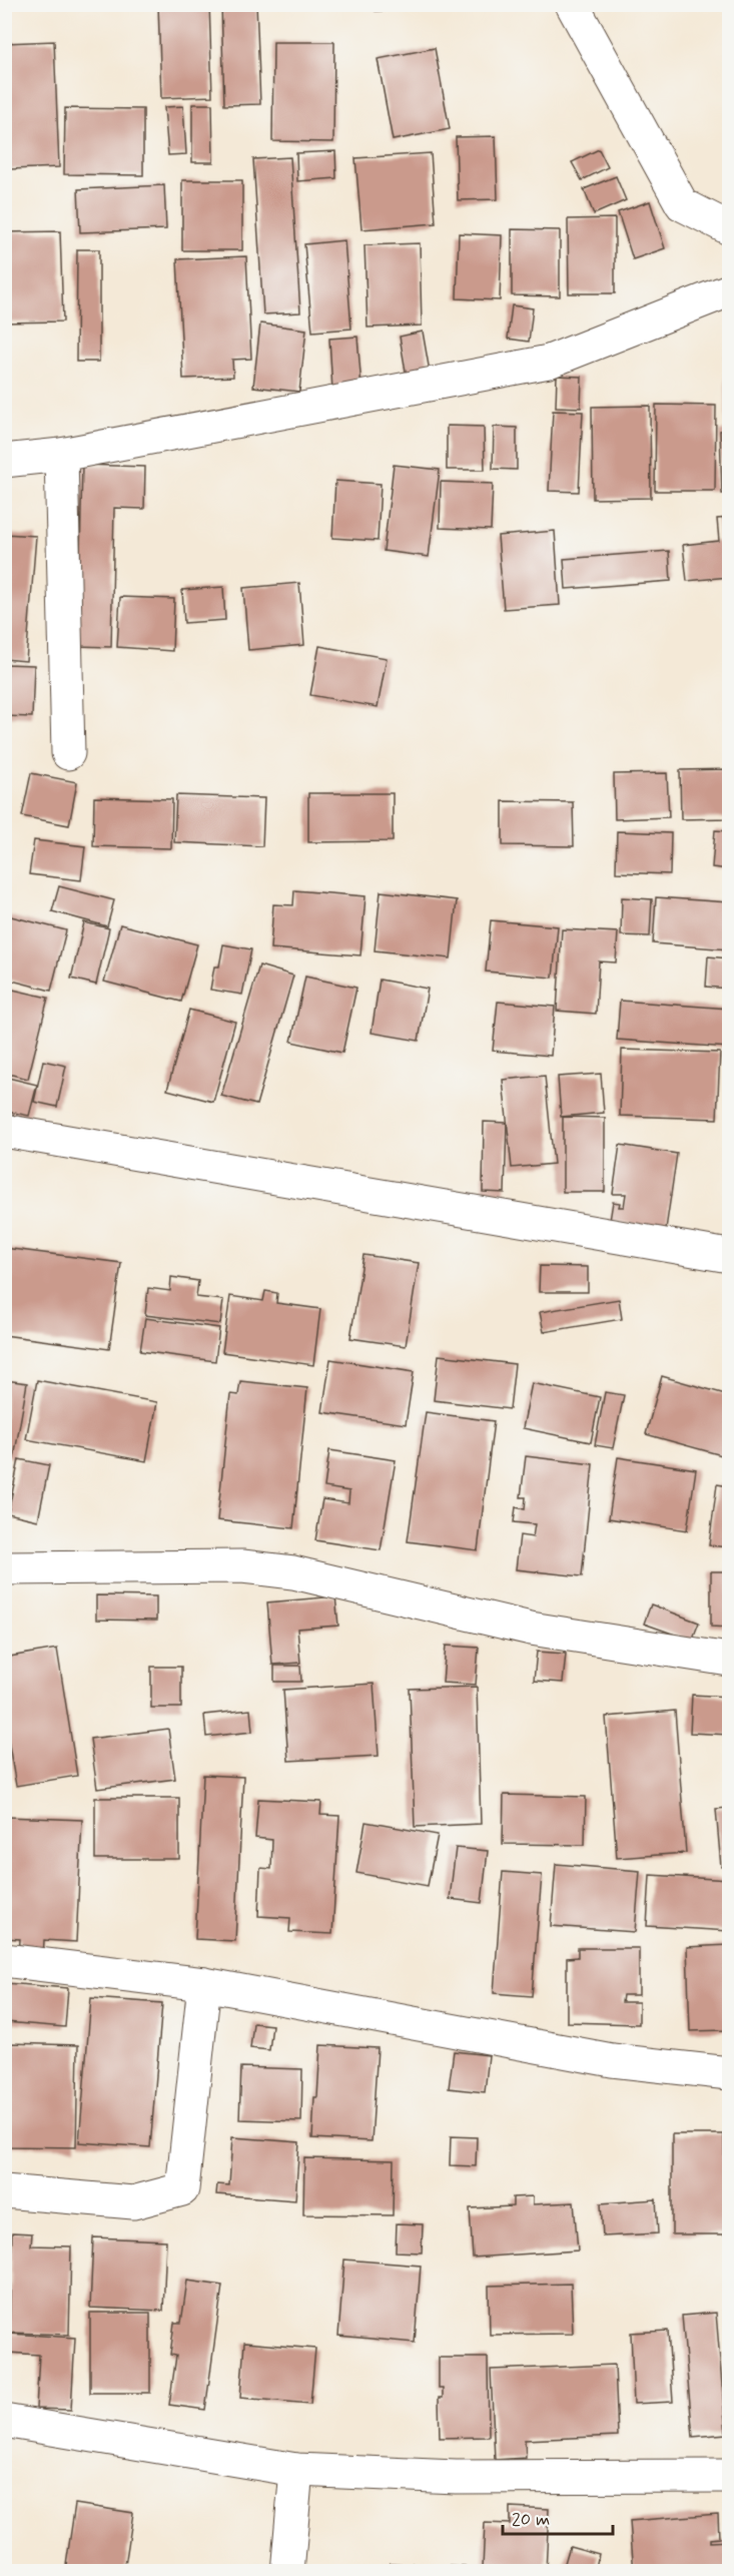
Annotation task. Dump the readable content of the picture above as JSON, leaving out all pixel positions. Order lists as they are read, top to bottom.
{
  "scale_bar": "20 m"
}
